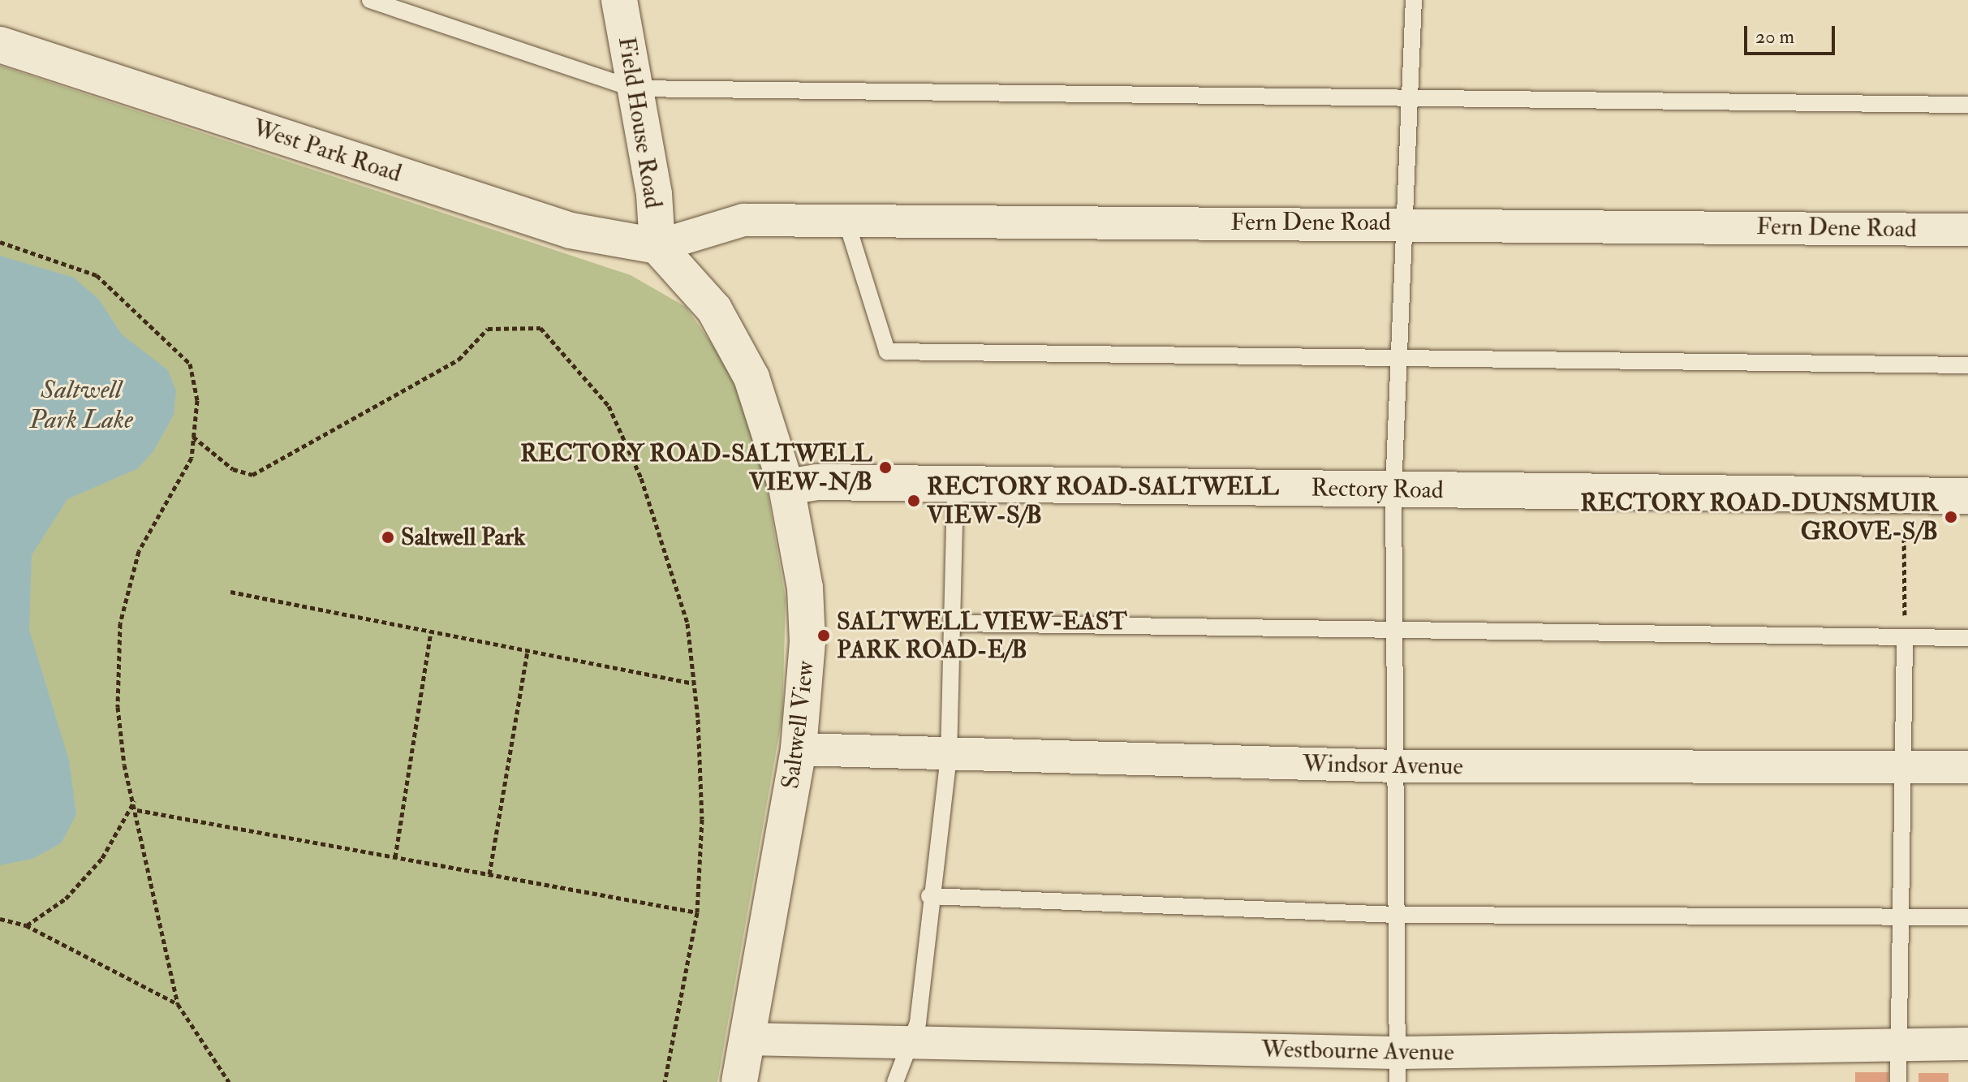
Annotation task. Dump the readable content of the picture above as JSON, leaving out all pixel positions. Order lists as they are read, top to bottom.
{
  "streets": {
    "street": [
      "Field House Road",
      "West Park Road",
      "Fern Dene Road",
      "Rectory Road",
      "Saltwell View",
      "Windsor Avenue",
      "Westbourne Avenue"
    ]
  },
  "crossings": [
    ["Field House Road", "West Park Road"],
    ["Field House Road", "Fern Dene Road"],
    ["Field House Road", "Saltwell View"],
    ["West Park Road", "Fern Dene Road"],
    ["West Park Road", "Saltwell View"],
    ["Fern Dene Road", "Saltwell View"],
    ["Rectory Road", "Saltwell View"],
    ["Saltwell View", "Windsor Avenue"],
    ["Saltwell View", "Westbourne Avenue"]
  ],
  "water": ["Saltwell Park Lake"],
  "places": [
    "RECTORY ROAD-SALTWELL VIEW-N/B",
    "RECTORY ROAD-SALTWELL VIEW-S/B",
    "RECTORY ROAD-DUNSMUIR GROVE-S/B",
    "Saltwell Park",
    "SALTWELL VIEW-EAST PARK ROAD-E/B"
  ],
  "scale_bar": "20 m"
}
